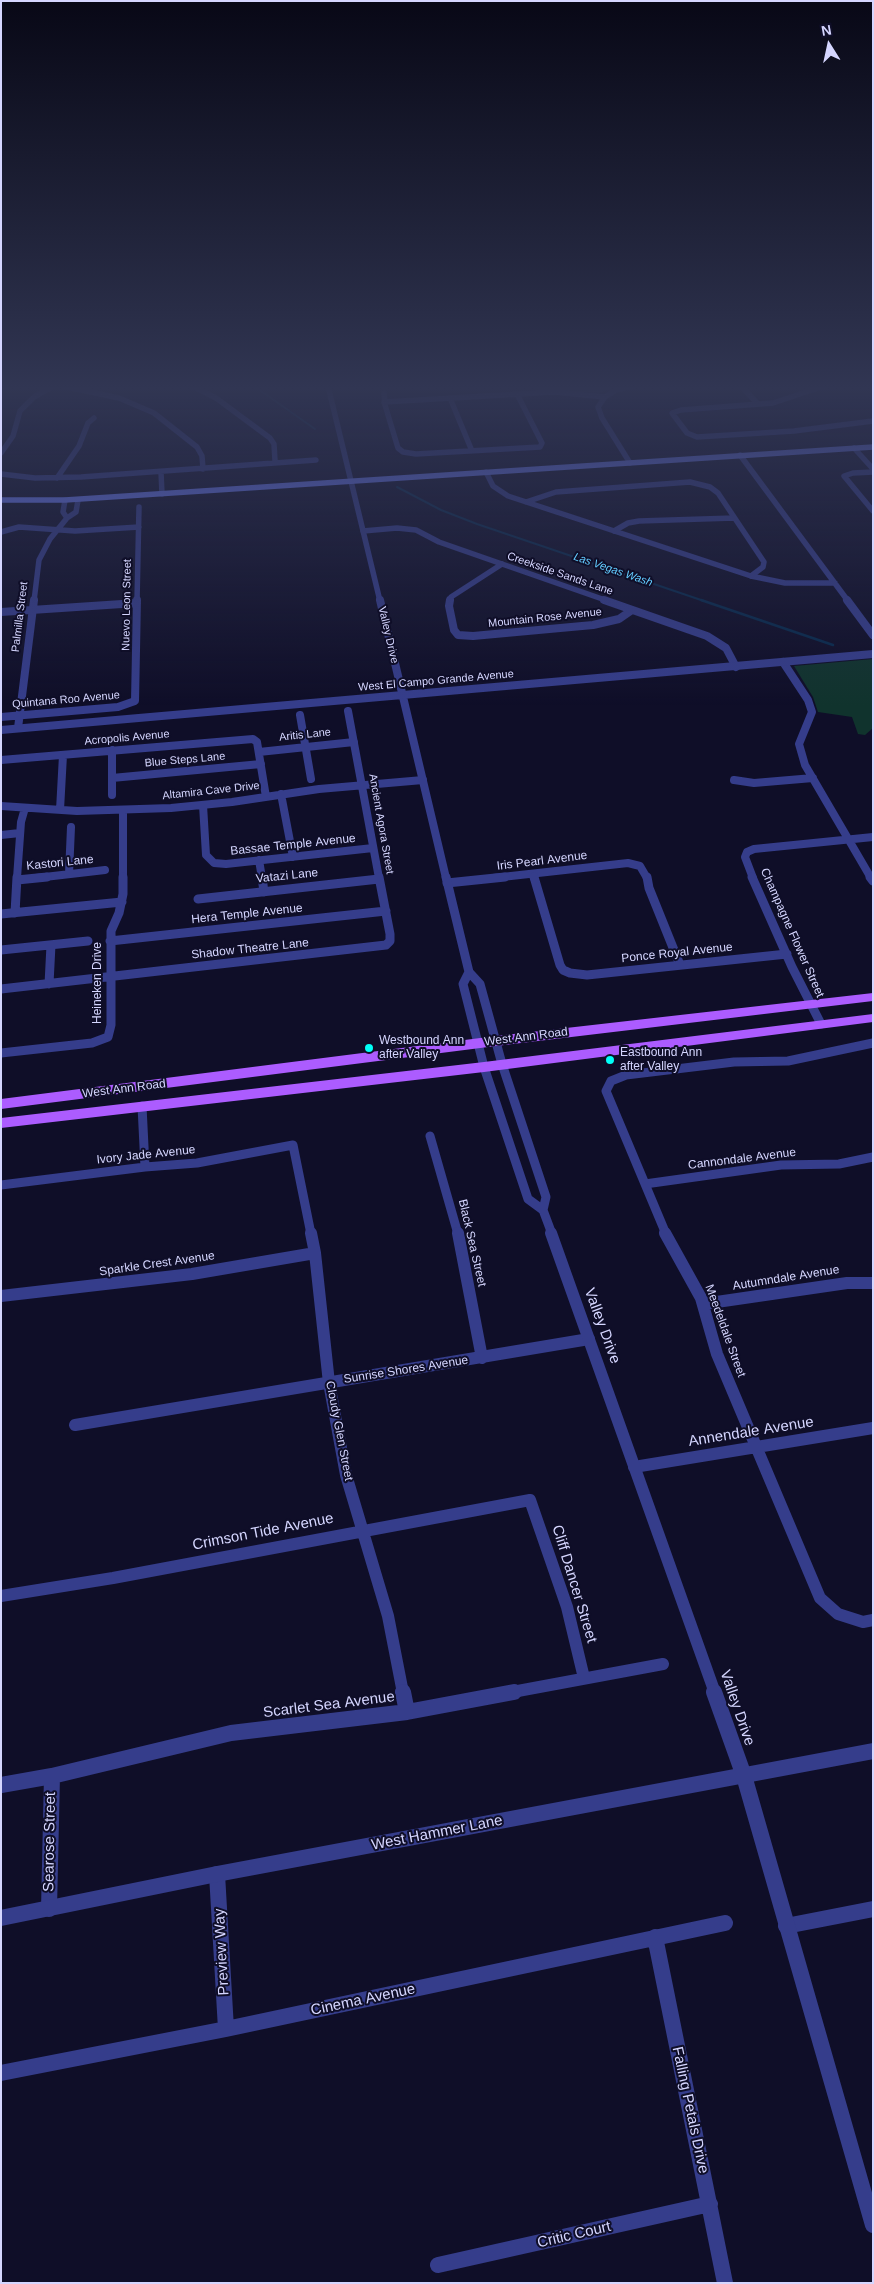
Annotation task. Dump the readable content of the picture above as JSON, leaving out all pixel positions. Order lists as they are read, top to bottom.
{
  "streets": {
    "main road": ["West Ann Road"],
    "street": [
      "Creekside Sands Lane",
      "Nuevo Leon Street",
      "Palmilla Street",
      "Mountain Rose Avenue",
      "Valley Drive",
      "West El Campo Grande Avenue",
      "Quintana Roo Avenue",
      "Aritis Lane",
      "Acropolis Avenue",
      "Blue Steps Lane",
      "Altamira Cave Drive",
      "Ancient Agora Street",
      "Bassae Temple Avenue",
      "Iris Pearl Avenue",
      "Kastori Lane",
      "Vatazi Lane",
      "Hera Temple Avenue",
      "Champagne Flower Street",
      "Shadow Theatre Lane",
      "Ponce Royal Avenue",
      "Heineken Drive",
      "Ivory Jade Avenue",
      "Cannondale Avenue",
      "Black Sea Street",
      "Sparkle Crest Avenue",
      "Autumndale Avenue",
      "Meedeldale Street",
      "Sunrise Shores Avenue",
      "Cloudy Glen Street",
      "Annendale Avenue",
      "Crimson Tide Avenue",
      "Cliff Dancer Street",
      "Scarlet Sea Avenue",
      "West Hammer Lane",
      "Searose Street",
      "Preview Way",
      "Cinema Avenue",
      "Falling Petals Drive",
      "Critic Court"
    ]
  },
  "crossings": [
    ["Creekside Sands Lane", "Mountain Rose Avenue"],
    ["Creekside Sands Lane", "Valley Drive"],
    ["Creekside Sands Lane", "West El Campo Grande Avenue"],
    ["Nuevo Leon Street", "Quintana Roo Avenue"],
    ["Palmilla Street", "West El Campo Grande Avenue"],
    ["Palmilla Street", "Quintana Roo Avenue"],
    ["Valley Drive", "West El Campo Grande Avenue"],
    ["Valley Drive", "Altamira Cave Drive"],
    ["Valley Drive", "Iris Pearl Avenue"],
    ["Valley Drive", "West Ann Road"],
    ["Valley Drive", "Sunrise Shores Avenue"],
    ["Valley Drive", "Annendale Avenue"],
    ["Valley Drive", "West Hammer Lane"],
    ["Aritis Lane", "Acropolis Avenue"],
    ["Aritis Lane", "Ancient Agora Street"],
    ["Altamira Cave Drive", "Ancient Agora Street"],
    ["Altamira Cave Drive", "Bassae Temple Avenue"],
    ["Altamira Cave Drive", "Heineken Drive"],
    ["Ancient Agora Street", "Bassae Temple Avenue"],
    ["Ancient Agora Street", "Vatazi Lane"],
    ["Ancient Agora Street", "Hera Temple Avenue"],
    ["Ancient Agora Street", "Shadow Theatre Lane"],
    ["Iris Pearl Avenue", "Ponce Royal Avenue"],
    ["Hera Temple Avenue", "Heineken Drive"],
    ["Champagne Flower Street", "Ponce Royal Avenue"],
    ["Champagne Flower Street", "West Ann Road"],
    ["Shadow Theatre Lane", "Heineken Drive"],
    ["Ivory Jade Avenue", "Cloudy Glen Street"],
    ["Cannondale Avenue", "Meedeldale Street"],
    ["Black Sea Street", "Sunrise Shores Avenue"],
    ["Sparkle Crest Avenue", "Cloudy Glen Street"],
    ["Autumndale Avenue", "Meedeldale Street"],
    ["Meedeldale Street", "Annendale Avenue"],
    ["Sunrise Shores Avenue", "Cloudy Glen Street"],
    ["Cloudy Glen Street", "Crimson Tide Avenue"],
    ["Cloudy Glen Street", "Scarlet Sea Avenue"],
    ["Crimson Tide Avenue", "Cliff Dancer Street"],
    ["Cliff Dancer Street", "Scarlet Sea Avenue"],
    ["Scarlet Sea Avenue", "Searose Street"],
    ["West Hammer Lane", "Searose Street"],
    ["West Hammer Lane", "Preview Way"],
    ["Preview Way", "Cinema Avenue"],
    ["Cinema Avenue", "Falling Petals Drive"],
    ["Falling Petals Drive", "Critic Court"]
  ],
  "water": ["Las Vegas Wash"],
  "places": ["Westbound Ann after Valley", "Eastbound Ann after Valley"],
  "north": "top"
}
